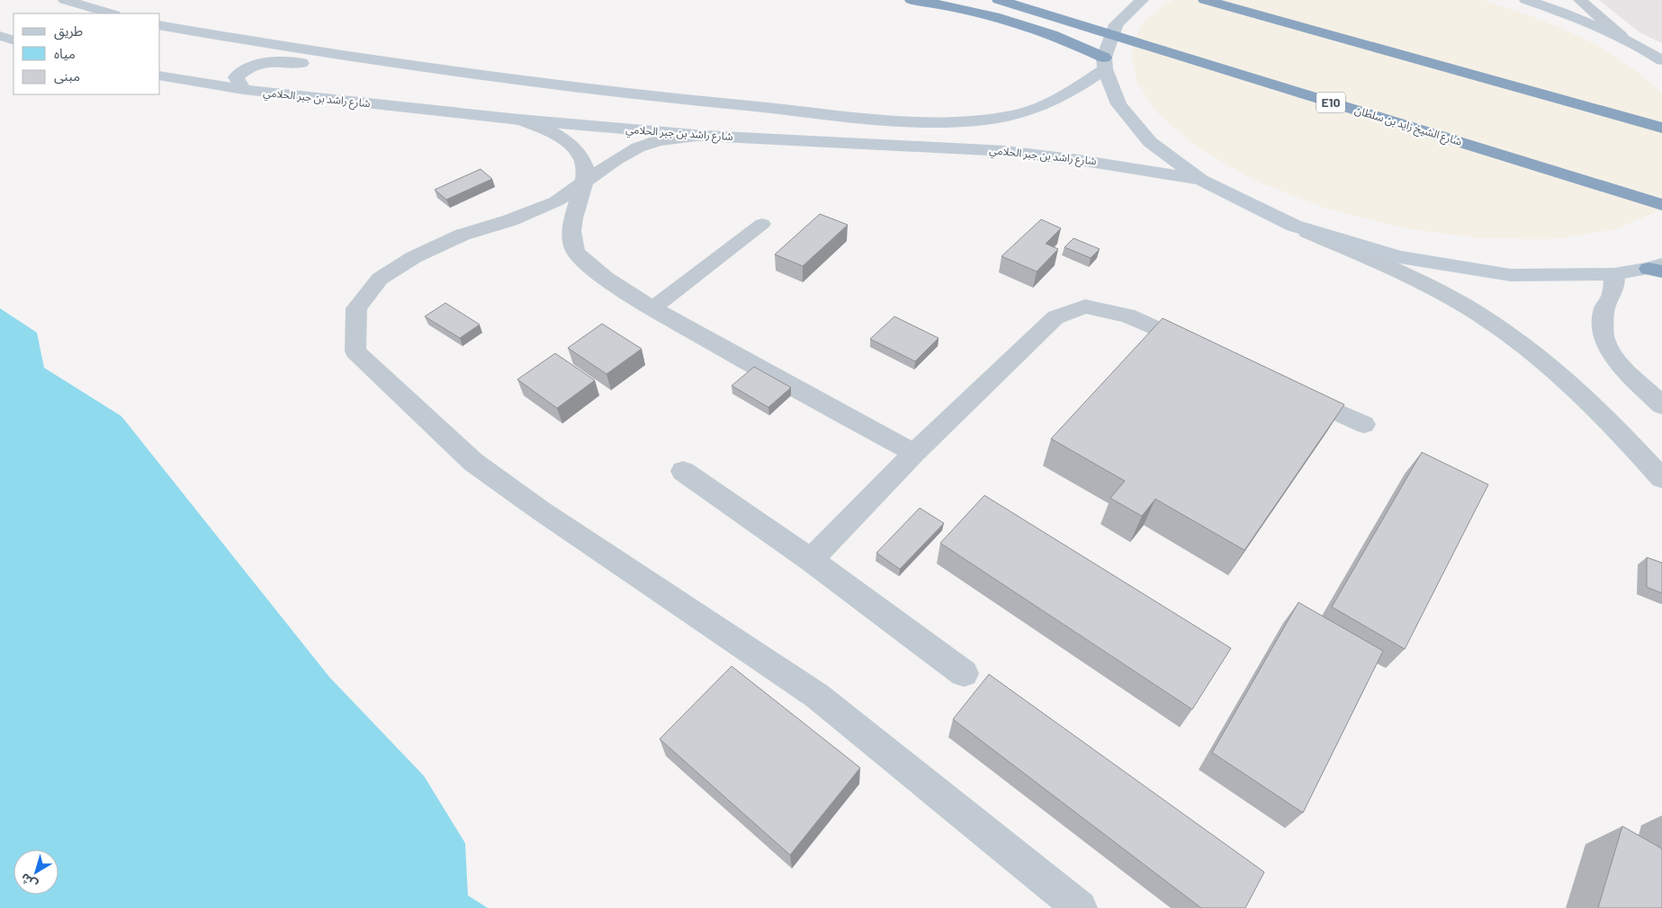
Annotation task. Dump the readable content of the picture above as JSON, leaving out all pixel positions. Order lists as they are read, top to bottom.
{
  "streets": {
    "highway": ["E10", "شارع الشيخ زايد بن سلطان"],
    "main road": ["شارع راشد بن جبر الحلامي"]
  },
  "legend": ["طريق", "مياه", "مبنى"],
  "north": "bottom left"
}
